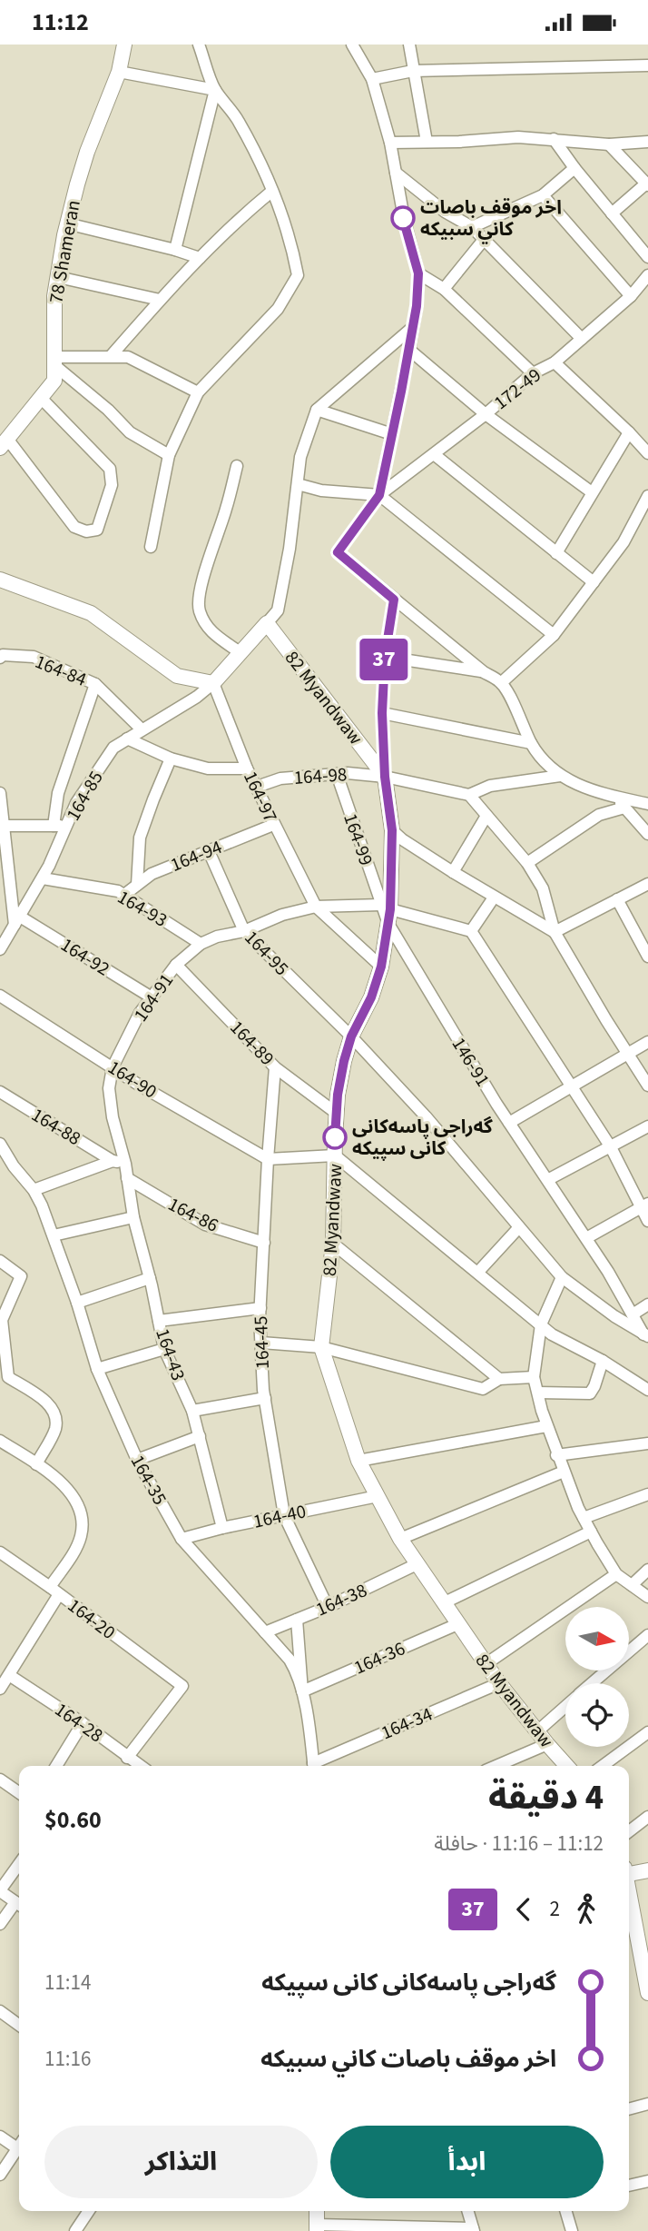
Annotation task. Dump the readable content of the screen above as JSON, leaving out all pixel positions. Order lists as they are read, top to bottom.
{
  "streets": {
    "street": [
      "78 Shameran",
      "172-49",
      "164-84",
      "82 Myandwaw",
      "164-98",
      "164-85",
      "164-97",
      "164-99",
      "164-94",
      "164-93",
      "164-95",
      "164-92",
      "164-91",
      "164-89",
      "146-91",
      "164-90",
      "164-88",
      "164-86",
      "164-45",
      "164-43",
      "164-35",
      "164-40",
      "164-38",
      "164-20",
      "164-36",
      "164-28",
      "164-34"
    ]
  },
  "crossings": [
    ["164-84", "164-85"],
    ["82 Myandwaw", "164-98"],
    ["82 Myandwaw", "164-97"],
    ["82 Myandwaw", "164-99"],
    ["82 Myandwaw", "164-95"],
    ["82 Myandwaw", "164-89"],
    ["82 Myandwaw", "146-91"],
    ["82 Myandwaw", "164-40"],
    ["82 Myandwaw", "164-38"],
    ["82 Myandwaw", "164-36"],
    ["82 Myandwaw", "164-34"],
    ["164-98", "164-97"],
    ["164-98", "164-99"],
    ["164-85", "164-97"],
    ["164-85", "164-93"],
    ["164-85", "164-92"],
    ["164-97", "164-94"],
    ["164-97", "164-91"],
    ["164-99", "146-91"],
    ["164-94", "164-93"],
    ["164-94", "164-95"],
    ["164-93", "164-91"],
    ["164-95", "164-91"],
    ["164-95", "146-91"],
    ["164-92", "164-91"],
    ["164-91", "164-89"],
    ["164-91", "164-90"],
    ["164-91", "164-86"],
    ["164-91", "164-43"],
    ["164-89", "164-45"],
    ["164-90", "164-45"],
    ["164-86", "164-45"],
    ["164-86", "164-43"],
    ["164-45", "164-40"],
    ["164-45", "164-38"],
    ["164-43", "164-40"],
    ["164-35", "164-40"],
    ["164-35", "164-38"],
    ["164-35", "164-36"],
    ["164-20", "164-28"]
  ],
  "places": ["اخر موقف باصات كاني سبيكه", "گەراجی پاسەکانی کانی سپیکە"],
  "lines": ["bus line 37"],
  "north": "right",
  "page": {
    "status": "11:12",
    "on_map": "37",
    "heading": ["4 دقيقة", "11:12 – 11:16 · حافلة", "$0.60"],
    "legs": ["2", "37"],
    "list": [
      {
        "name": "گەراجی پاسەکانی کانی سپیکە",
        "value": "11:14"
      },
      {
        "name": "اخر موقف باصات كاني سبيكه",
        "value": "11:16"
      }
    ],
    "buttons": ["ابدأ", "التذاكر"]
  }
}
